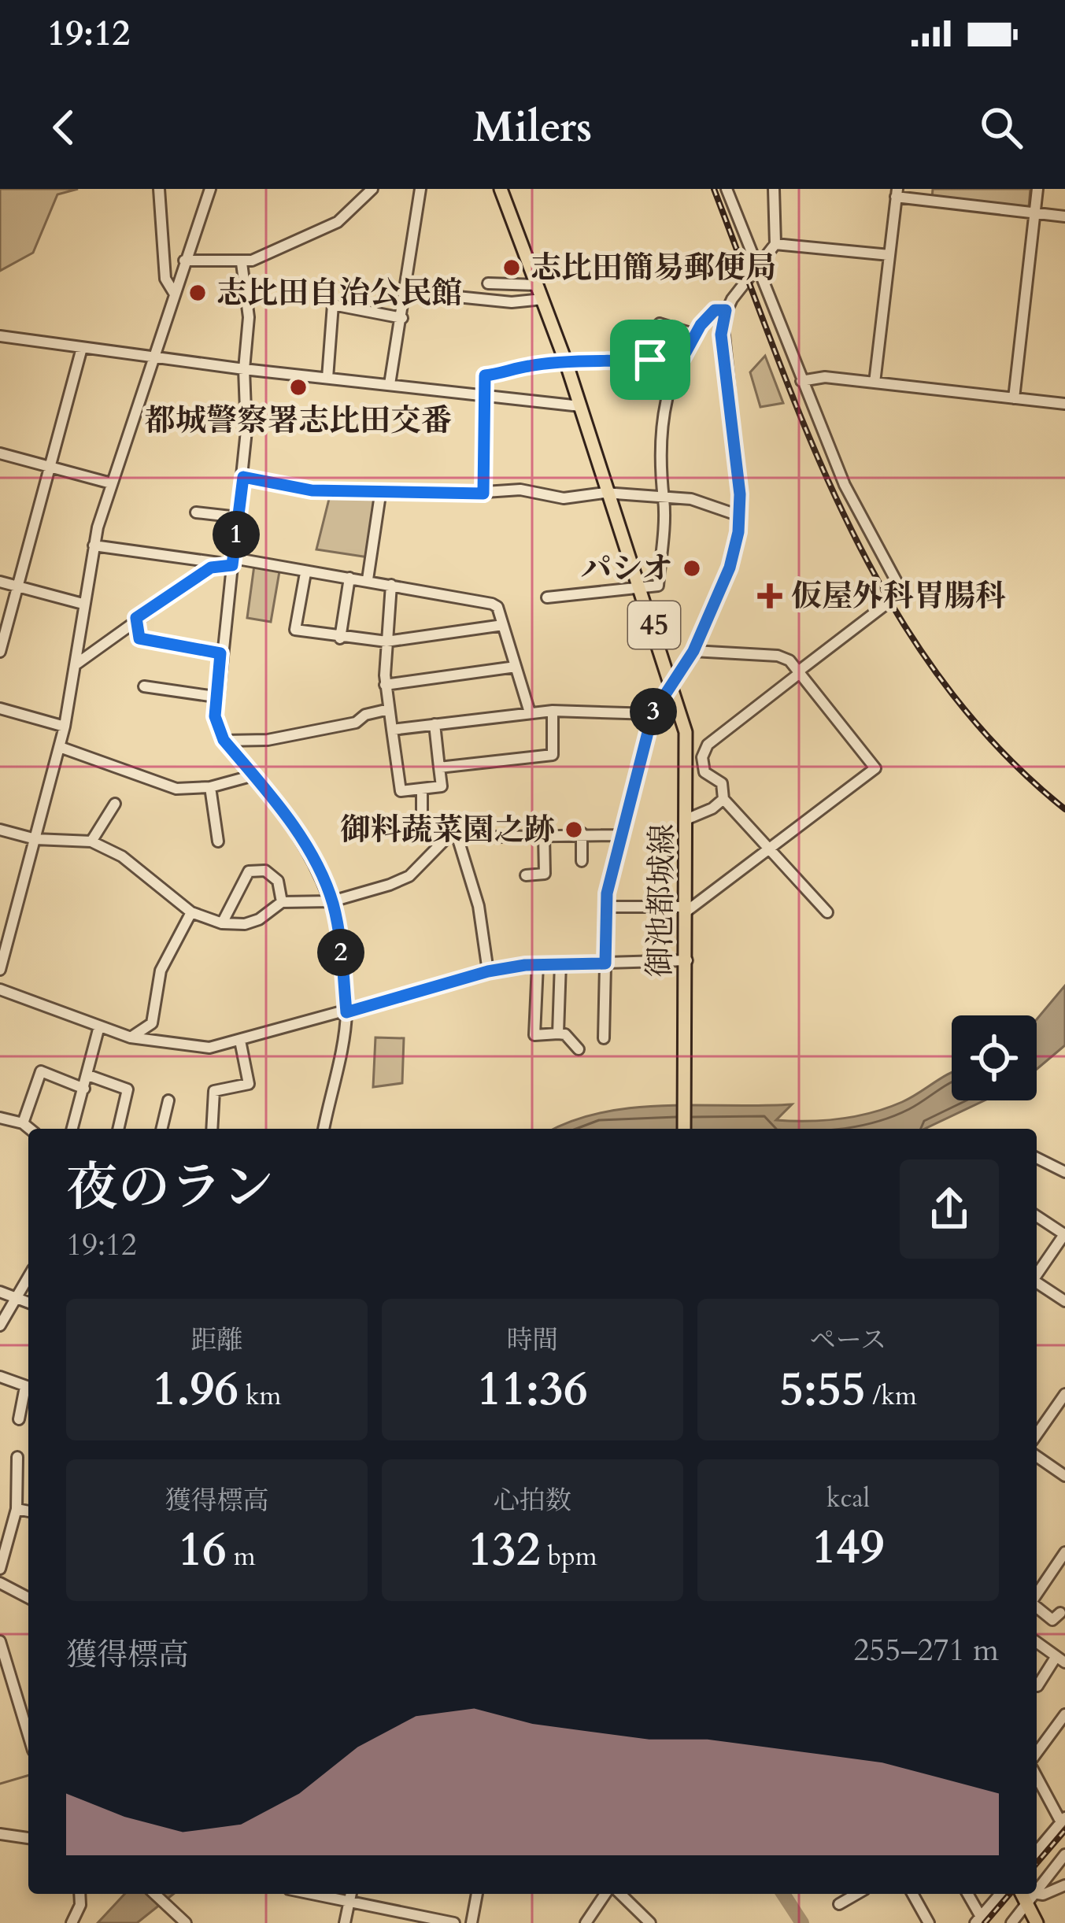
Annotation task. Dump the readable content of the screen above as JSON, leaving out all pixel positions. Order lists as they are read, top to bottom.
{
  "streets": {
    "main road": ["45", "御池都城線"]
  },
  "places": {
    "other": [
      "志比田簡易郵便局",
      "志比田自治公民館",
      "都城警察署志比田交番",
      "パシオ",
      "御料蔬菜園之跡"
    ],
    "health": ["仮屋外科胃腸科"]
  },
  "page": {
    "status": "19:12",
    "header": "Milers",
    "pins": ["1", "3", "2"],
    "heading": ["夜のラン", "19:12"],
    "stats": [
      ["距離", "1.96 km"],
      ["時間", "11:36"],
      ["ペース", "5:55 /km"],
      ["獲得標高", "16 m"],
      ["心拍数", "132 bpm"],
      ["kcal", "149"]
    ],
    "chart": ["獲得標高", "255–271 m"]
  }
}
